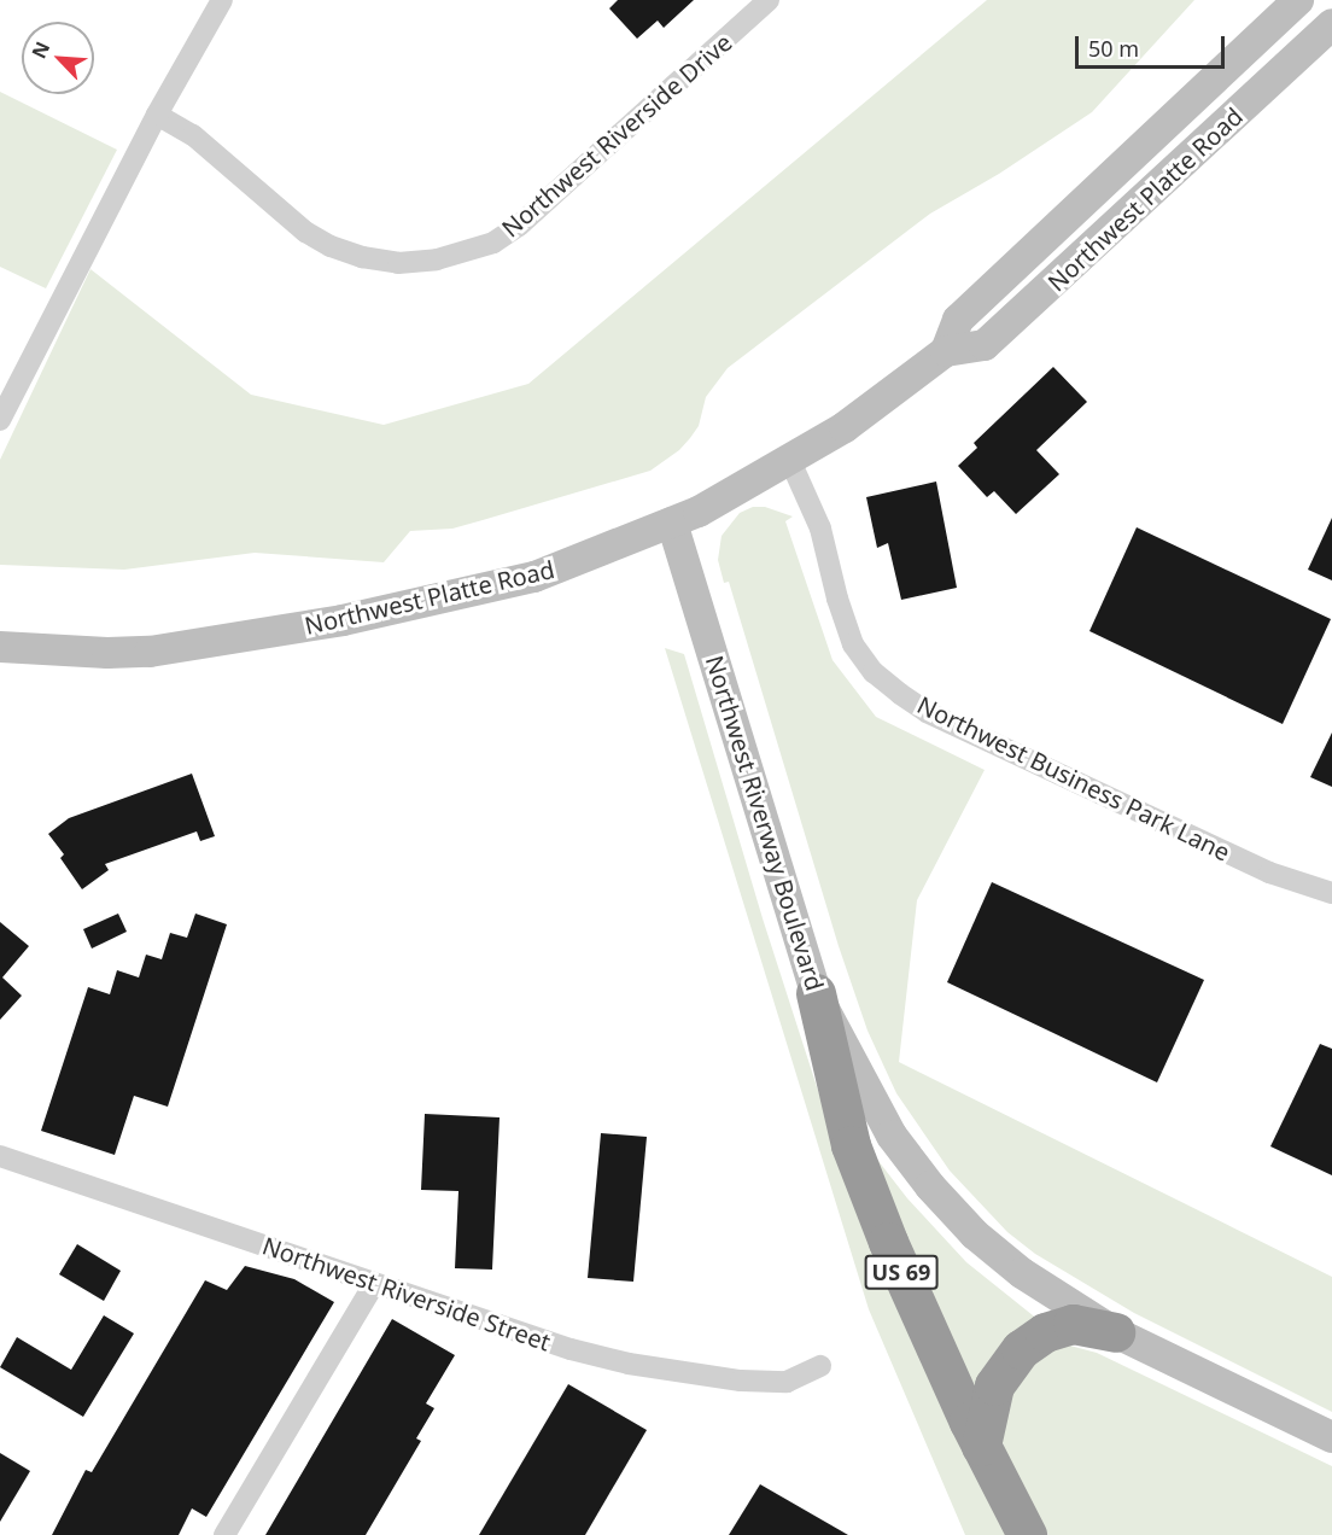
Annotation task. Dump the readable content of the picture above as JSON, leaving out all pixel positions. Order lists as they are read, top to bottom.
{
  "streets": {
    "highway": ["US 69"],
    "main road": ["Northwest Platte Road", "Northwest Riverway Boulevard"],
    "street": ["Northwest Riverside Drive", "Northwest Business Park Lane", "Northwest Riverside Street"]
  },
  "crossings": [
    ["Northwest Platte Road", "Northwest Business Park Lane"],
    ["Northwest Platte Road", "Northwest Riverway Boulevard"],
    ["Northwest Riverway Boulevard", "US 69"]
  ],
  "scale_bar": "50 m",
  "north": "top left"
}
